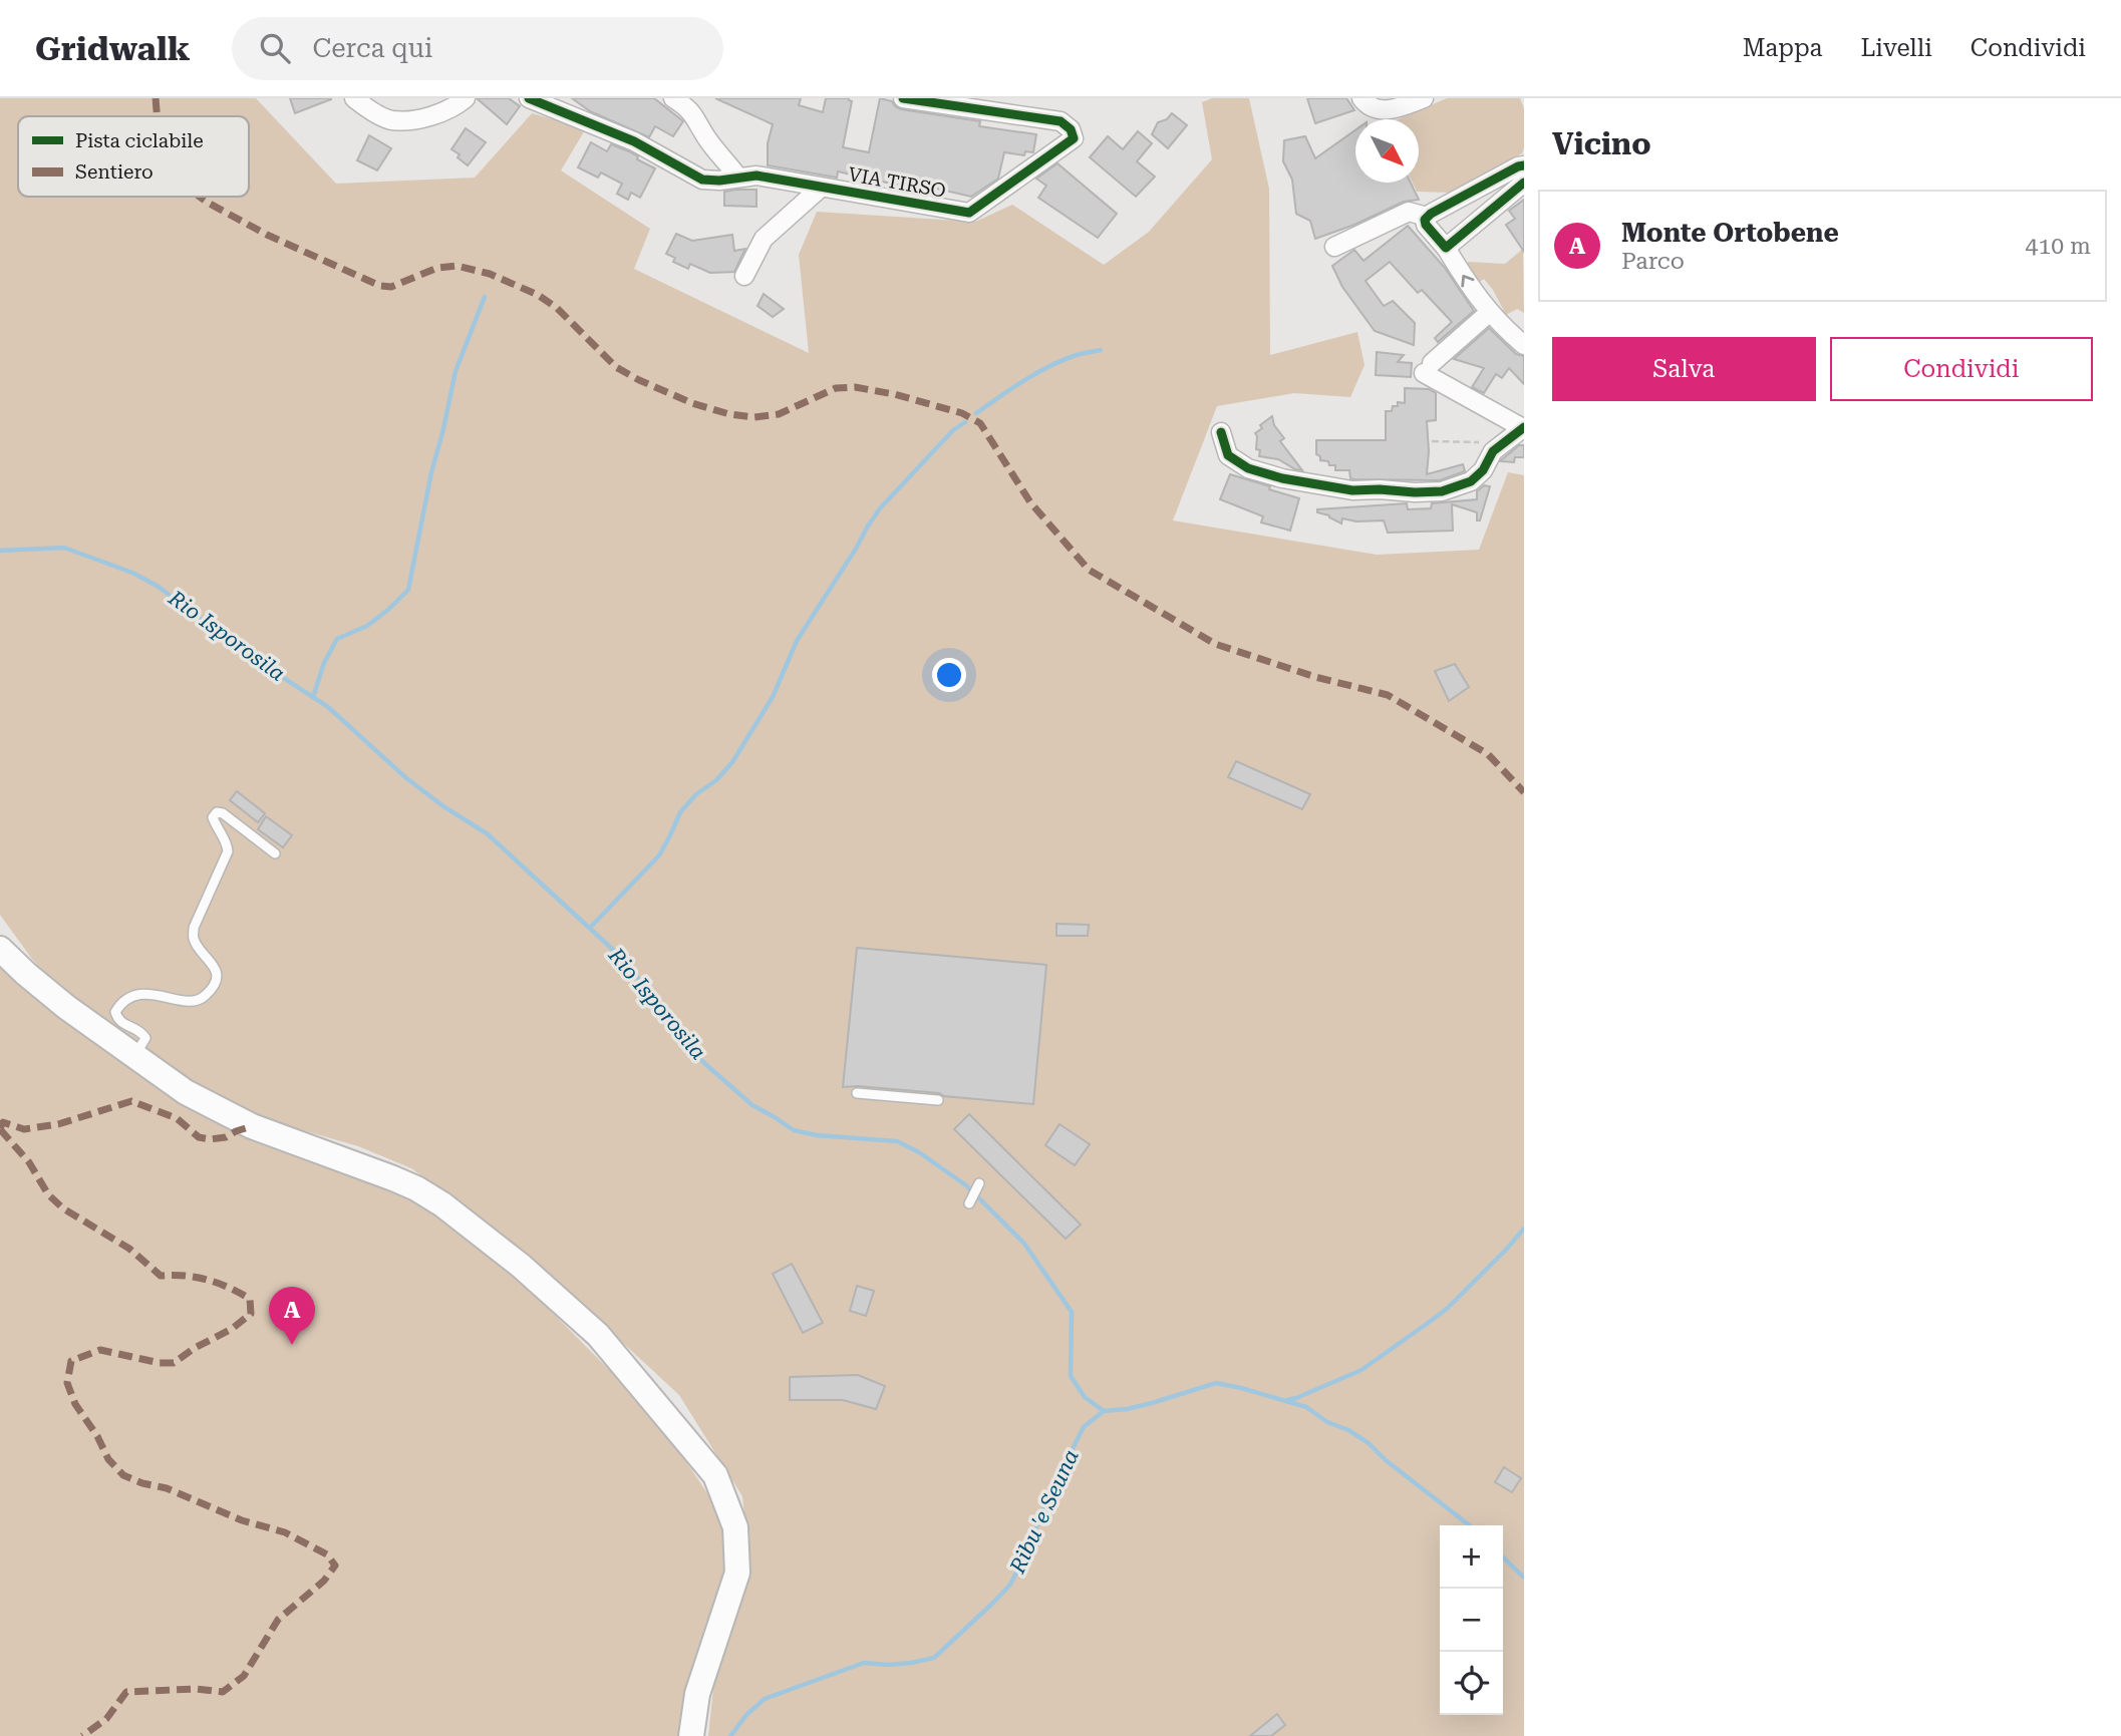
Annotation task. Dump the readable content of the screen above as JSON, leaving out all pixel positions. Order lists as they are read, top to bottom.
{
  "streets": {
    "street": ["VIA TIRSO"]
  },
  "water": ["Rio Isporosila", "Ribu 'e Seuna"],
  "legend": ["Pista ciclabile", "Sentiero"],
  "north": "bottom right",
  "page": {
    "header": "Gridwalk",
    "search": "Cerca qui",
    "nav": ["Mappa", "Livelli", "Condividi"],
    "heading": "Vicino",
    "list": [
      {
        "mark": "A",
        "name": "Monte Ortobene",
        "note": "Parco",
        "value": "410 m"
      }
    ],
    "buttons": ["Salva", "Condividi"],
    "pins": "A",
    "map_buttons": ["+", "−"]
  }
}
